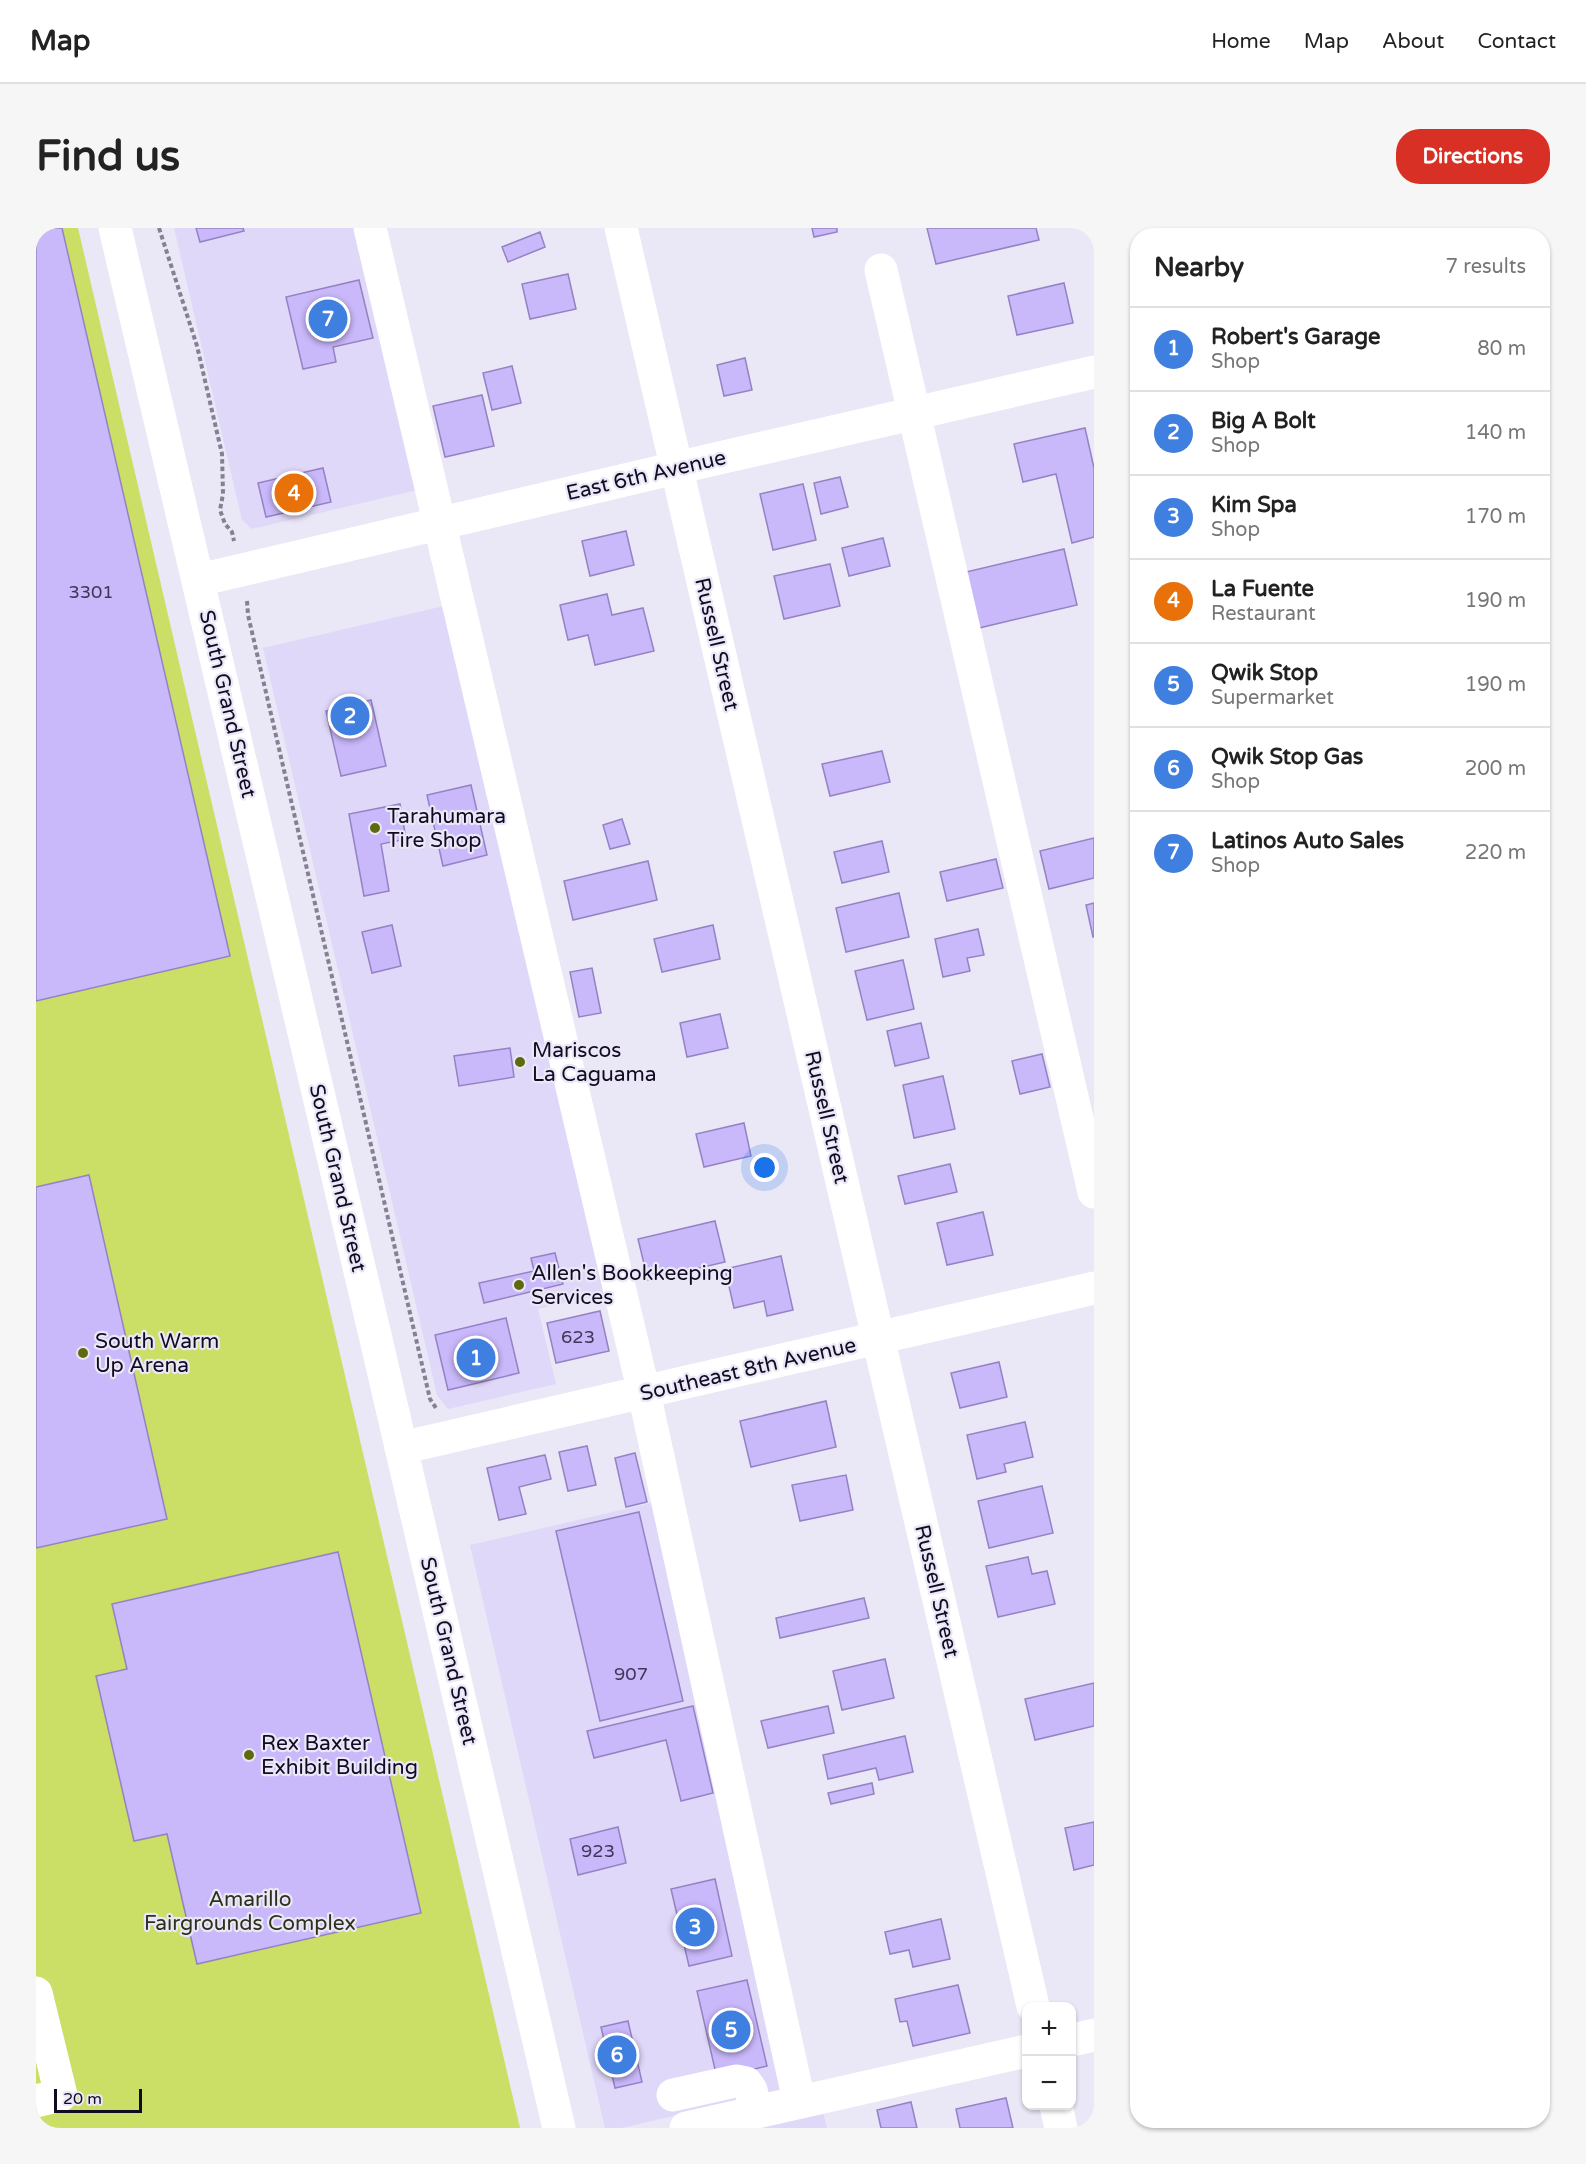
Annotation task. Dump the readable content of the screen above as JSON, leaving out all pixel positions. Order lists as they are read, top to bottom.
{
  "streets": {
    "street": [
      "East 6th Avenue",
      "Russell Street",
      "South Grand Street",
      "Southeast 8th Avenue"
    ]
  },
  "crossings": [
    ["East 6th Avenue", "Russell Street"],
    ["East 6th Avenue", "South Grand Street"],
    ["Russell Street", "Southeast 8th Avenue"],
    ["South Grand Street", "Southeast 8th Avenue"]
  ],
  "parks": ["Amarillo Fairgrounds Complex"],
  "places": [
    "Tarahumara Tire Shop",
    "Mariscos La Caguama",
    "Allen's Bookkeeping Services",
    "South Warm Up Arena",
    "Rex Baxter Exhibit Building"
  ],
  "house_numbers": [
    "3301",
    "623",
    "907",
    "923"
  ],
  "scale_bar": "20 m",
  "page": {
    "header": "Map",
    "nav": [
      "Home",
      "Map",
      "About",
      "Contact"
    ],
    "buttons": "Directions",
    "title": "Find us",
    "heading": ["Nearby", "7 results"],
    "pins": [
      "7",
      "4",
      "2",
      "1",
      "3",
      "5",
      "6"
    ],
    "list": [
      {
        "mark": "1",
        "name": "Robert's Garage",
        "note": "Shop",
        "value": "80 m"
      },
      {
        "mark": "2",
        "name": "Big A Bolt",
        "note": "Shop",
        "value": "140 m"
      },
      {
        "mark": "3",
        "name": "Kim Spa",
        "note": "Shop",
        "value": "170 m"
      },
      {
        "mark": "4",
        "name": "La Fuente",
        "note": "Restaurant",
        "value": "190 m"
      },
      {
        "mark": "5",
        "name": "Qwik Stop",
        "note": "Supermarket",
        "value": "190 m"
      },
      {
        "mark": "6",
        "name": "Qwik Stop Gas",
        "note": "Shop",
        "value": "200 m"
      },
      {
        "mark": "7",
        "name": "Latinos Auto Sales",
        "note": "Shop",
        "value": "220 m"
      }
    ],
    "map_buttons": ["+", "−"],
    "scale": "20 m"
  }
}
